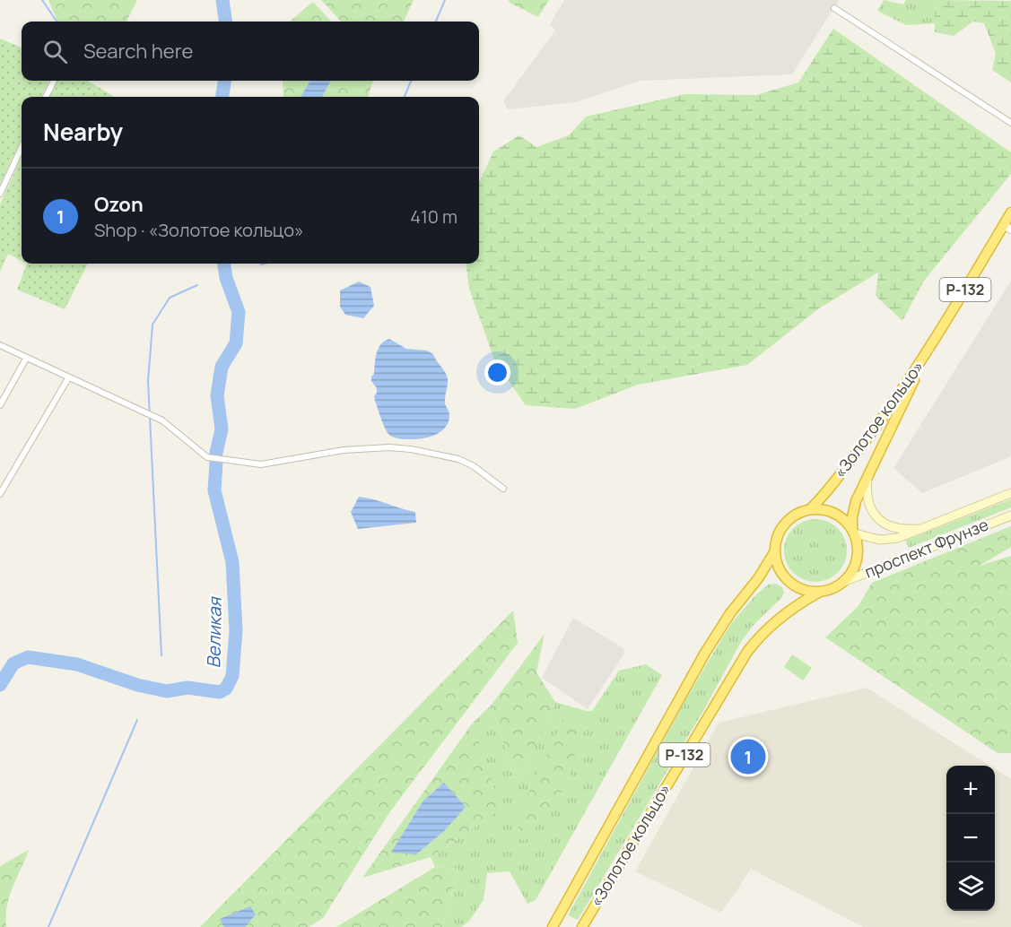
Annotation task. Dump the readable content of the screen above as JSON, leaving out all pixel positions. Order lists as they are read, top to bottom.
{
  "streets": {
    "highway": ["Р-132", "«Золотое кольцо»"],
    "main road": ["проспект Фрунзе"]
  },
  "crossings": [
    ["Р-132", "«Золотое кольцо»"],
    ["«Золотое кольцо»", "проспект Фрунзе"]
  ],
  "water": ["Великая"],
  "page": {
    "search": "Search here",
    "heading": "Nearby",
    "list": [
      {
        "mark": "1",
        "name": "Ozon",
        "note": "Shop · «Золотое кольцо»",
        "value": "410 m"
      }
    ],
    "pins": "1",
    "map_buttons": ["+", "−"]
  }
}
